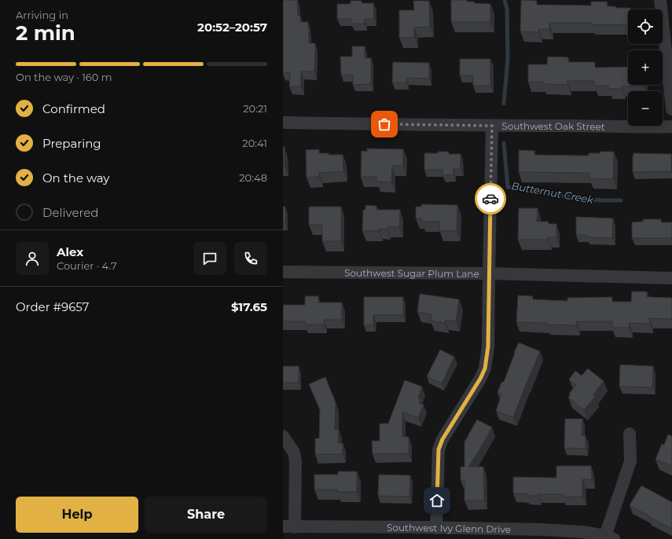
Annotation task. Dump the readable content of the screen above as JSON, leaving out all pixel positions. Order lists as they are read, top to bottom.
{
  "streets": {
    "street": ["Southwest Oak Street", "Southwest Sugar Plum Lane", "Southwest Ivy Glenn Drive"]
  },
  "water": ["Butternut Creek"],
  "page": {
    "heading": ["2 min", "Arriving in", "20:52–20:57"],
    "panel": [
      "Alex",
      "Courier · 4.7",
      "Order #9657",
      "$17.65"
    ],
    "map_buttons": ["+", "−"],
    "bar": "On the way · 160 m",
    "list": [
      ["Confirmed", "20:21"],
      ["Preparing", "20:41"],
      ["On the way", "20:48"],
      "Delivered"
    ],
    "buttons": ["Help", "Share"]
  }
}
